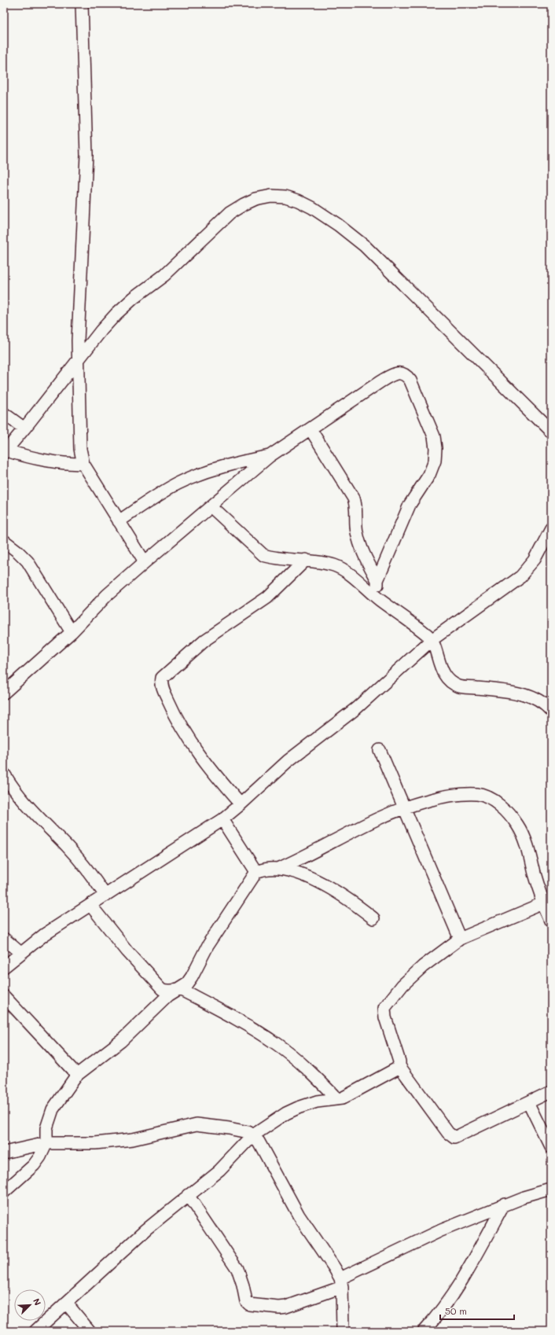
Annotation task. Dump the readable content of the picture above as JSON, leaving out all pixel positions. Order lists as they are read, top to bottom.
{
  "scale_bar": "50 m",
  "north": "top right"
}
